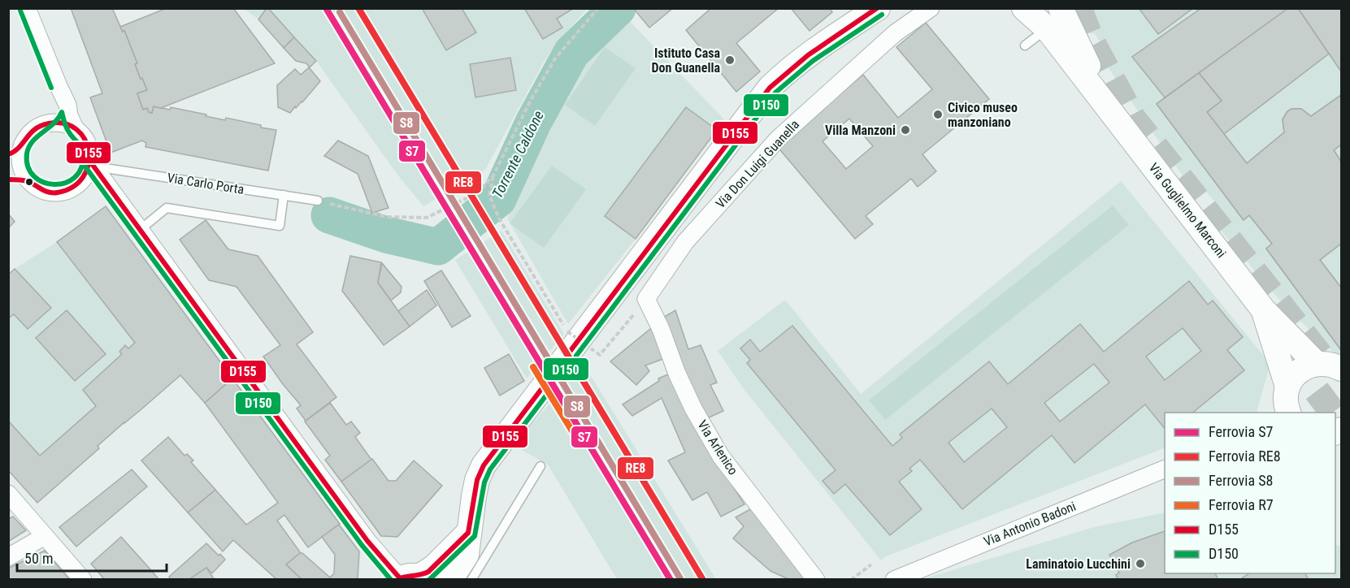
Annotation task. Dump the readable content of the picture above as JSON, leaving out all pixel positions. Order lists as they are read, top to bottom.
{
  "streets": {
    "street": [
      "Via Don Luigi Guanella",
      "Via Guglielmo Marconi",
      "Via Arlenico",
      "Via Antonio Badoni"
    ],
    "lane": ["Via Carlo Porta"]
  },
  "crossings": [
    ["Via Don Luigi Guanella", "Via Arlenico"]
  ],
  "water": ["Torrente Caldone"],
  "places": [
    "Istituto Casa Don Guanella",
    "Civico museo manzoniano",
    "Villa Manzoni",
    "Laminatoio Lucchini"
  ],
  "lines": [
    "rail line S7",
    "rail line RE8",
    "transit line D155",
    "transit line D150",
    "rail line S8",
    "rail line R7"
  ],
  "legend": [
    "Ferrovia S7",
    "Ferrovia RE8",
    "Ferrovia S8",
    "Ferrovia R7",
    "D155",
    "D150"
  ],
  "scale_bar": "50 m"
}
